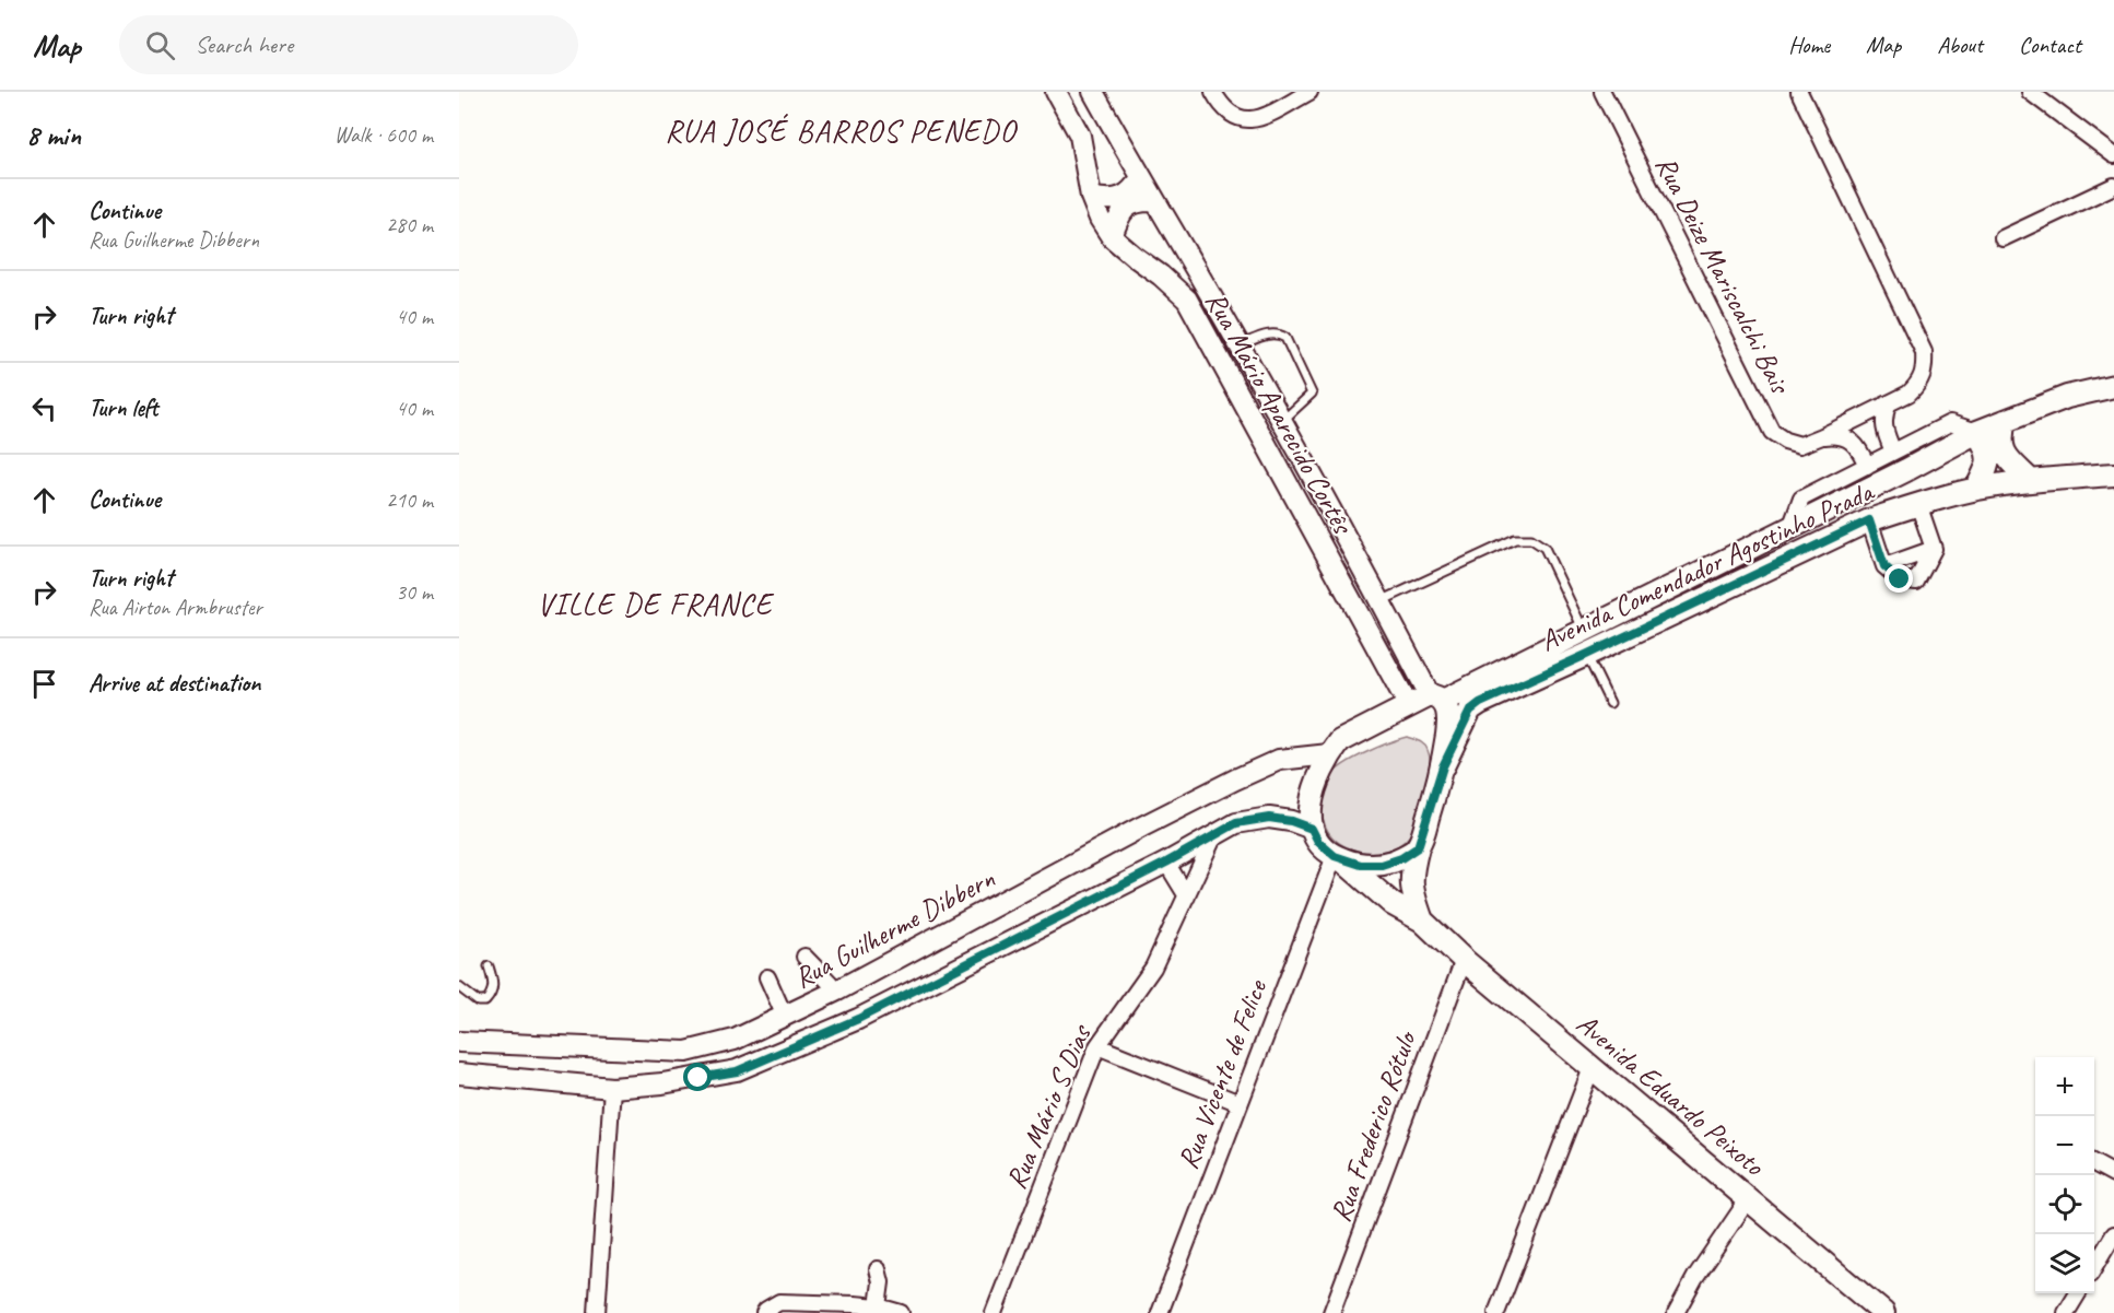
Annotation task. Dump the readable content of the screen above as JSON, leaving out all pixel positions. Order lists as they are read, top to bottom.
{
  "streets": {
    "main road": ["Avenida Comendador Agostinho Prada", "Avenida Eduardo Peixoto"],
    "street": [
      "Rua Deize Mariscalchi Bais",
      "Rua Mário Aparecido Cortês",
      "Rua Guilherme Dibbern",
      "Rua Vicente de Felice",
      "Rua Mário S Dias",
      "Rua Frederico Rótulo"
    ]
  },
  "crossings": [
    ["Rua Mário Aparecido Cortês", "Avenida Comendador Agostinho Prada"],
    ["Avenida Comendador Agostinho Prada", "Rua Guilherme Dibbern"],
    ["Avenida Comendador Agostinho Prada", "Avenida Eduardo Peixoto"],
    ["Rua Vicente de Felice", "Avenida Eduardo Peixoto"],
    ["Avenida Eduardo Peixoto", "Rua Frederico Rótulo"]
  ],
  "districts": ["RUA JOSÉ BARROS PENEDO", "VILLE DE FRANCE"],
  "page": {
    "header": "Map",
    "search": "Search here",
    "nav": [
      "Home",
      "Map",
      "About",
      "Contact"
    ],
    "heading": ["8 min", "Walk · 600 m"],
    "list": [
      ["Continue", "Rua Guilherme Dibbern", "280 m"],
      ["Turn right", "40 m"],
      ["Turn left", "40 m"],
      ["Continue", "210 m"],
      ["Turn right", "Rua Airton Armbruster", "30 m"],
      "Arrive at destination"
    ],
    "map_buttons": ["+", "−"]
  }
}
